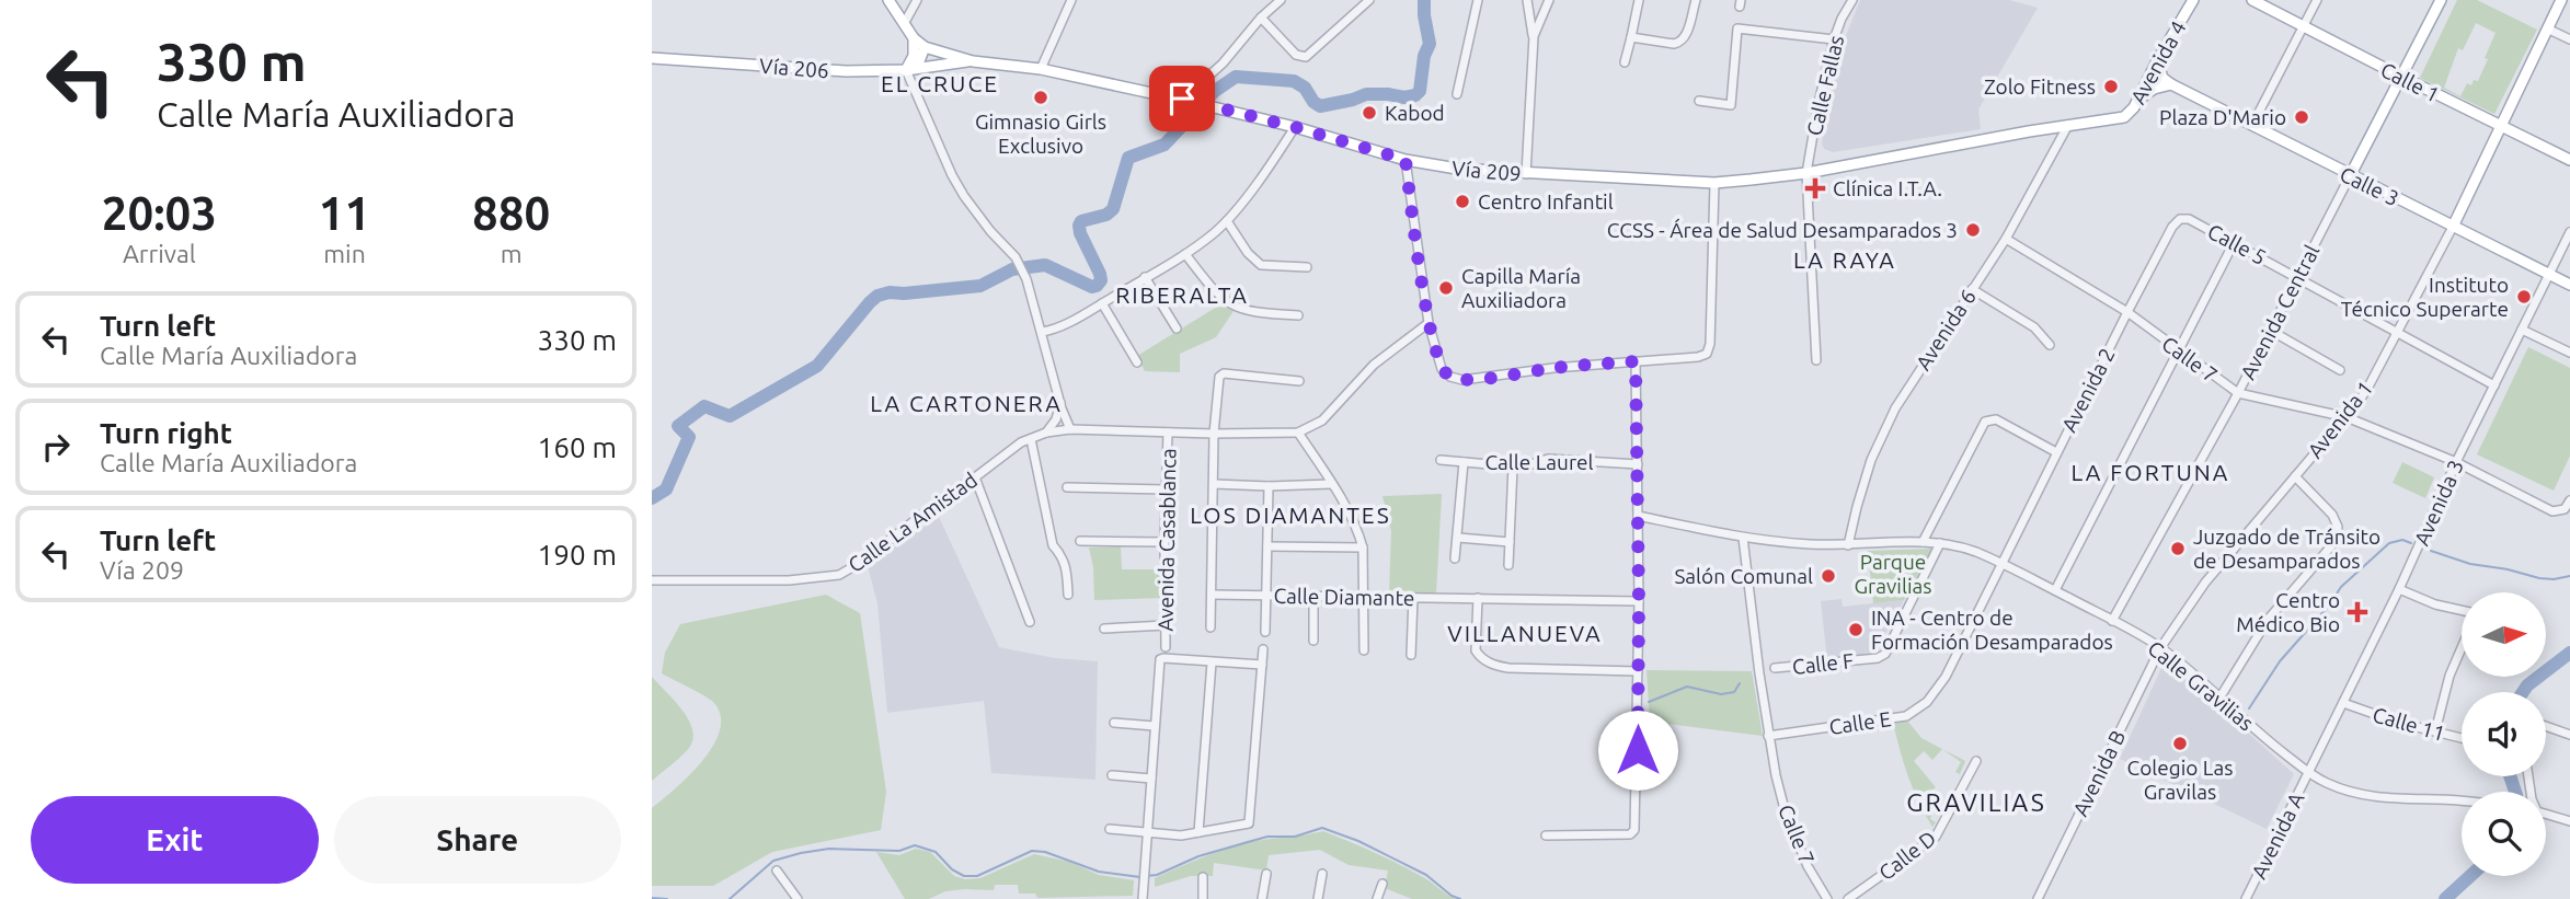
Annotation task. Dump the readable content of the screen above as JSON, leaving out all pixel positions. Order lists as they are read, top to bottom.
{
  "streets": {
    "main road": [
      "Avenida 4",
      "Vía 206",
      "Calle 1",
      "Vía 209",
      "Calle 3",
      "Avenida Central",
      "Avenida 1"
    ],
    "street": [
      "Calle Fallas",
      "Calle 5",
      "Avenida 6",
      "Calle 7",
      "Avenida 2",
      "Calle Laurel",
      "Avenida 3",
      "Calle La Amistad",
      "Avenida Casablanca",
      "Calle Diamante",
      "Calle F",
      "Calle Gravilias",
      "Calle E",
      "Calle 11",
      "Avenida B",
      "Avenida A",
      "Calle D"
    ]
  },
  "crossings": [
    ["Avenida 4", "Vía 209"],
    ["Vía 206", "Vía 209"],
    ["Calle 1", "Avenida Central"],
    ["Calle 1", "Avenida 1"],
    ["Calle Fallas", "Vía 209"],
    ["Vía 209", "Avenida 6"],
    ["Calle 3", "Avenida Central"],
    ["Calle 3", "Avenida 1"],
    ["Calle 3", "Avenida 3"],
    ["Calle 5", "Avenida Central"],
    ["Calle 5", "Avenida 2"],
    ["Calle 5", "Avenida 1"],
    ["Calle 5", "Avenida 3"],
    ["Avenida Central", "Calle 7"],
    ["Avenida Central", "Calle Gravilias"],
    ["Avenida 6", "Calle 7"],
    ["Avenida 6", "Calle Gravilias"],
    ["Calle 7", "Avenida 2"],
    ["Calle 7", "Avenida 1"],
    ["Calle 7", "Avenida 3"],
    ["Calle 7", "Calle Gravilias"],
    ["Calle 7", "Calle E"],
    ["Avenida 2", "Calle Gravilias"],
    ["Avenida 2", "Calle E"],
    ["Avenida 1", "Calle Gravilias"],
    ["Avenida 1", "Avenida B"],
    ["Avenida 3", "Calle Gravilias"],
    ["Avenida 3", "Calle 11"],
    ["Avenida 3", "Avenida A"],
    ["Calle La Amistad", "Avenida Casablanca"],
    ["Calle F", "Calle Gravilias"],
    ["Calle Gravilias", "Calle E"],
    ["Calle Gravilias", "Avenida B"],
    ["Calle Gravilias", "Avenida A"]
  ],
  "districts": [
    "EL CRUCE",
    "LA RAYA",
    "RIBERALTA",
    "LA CARTONERA",
    "LA FORTUNA",
    "LOS DIAMANTES",
    "VILLANUEVA",
    "GRAVILIAS"
  ],
  "parks": ["Parque Gravilias"],
  "places": {
    "other": [
      "Zolo Fitness",
      "Gimnasio Girls Exclusivo",
      "Kabod",
      "Plaza D'Mario",
      "Centro Infantil",
      "CCSS - Área de Salud Desamparados 3",
      "Capilla María Auxiliadora",
      "Instituto Técnico Superarte",
      "Juzgado de Tránsito de Desamparados",
      "Salón Comunal",
      "INA - Centro de Formación Desamparados",
      "Colegio Las Gravilas"
    ],
    "health": ["Clínica I.T.A.", "Centro Médico Bio"]
  },
  "north": "right",
  "page": {
    "turn": ["330 m", "Calle María Auxiliadora"],
    "eta": [
      "20:03",
      "Arrival",
      "11",
      "min",
      "880",
      "m"
    ],
    "list": [
      {
        "name": "Turn left",
        "note": "Calle María Auxiliadora",
        "value": "330 m"
      },
      {
        "name": "Turn right",
        "note": "Calle María Auxiliadora",
        "value": "160 m"
      },
      {
        "name": "Turn left",
        "note": "Vía 209",
        "value": "190 m"
      }
    ],
    "buttons": ["Exit", "Share"]
  }
}
